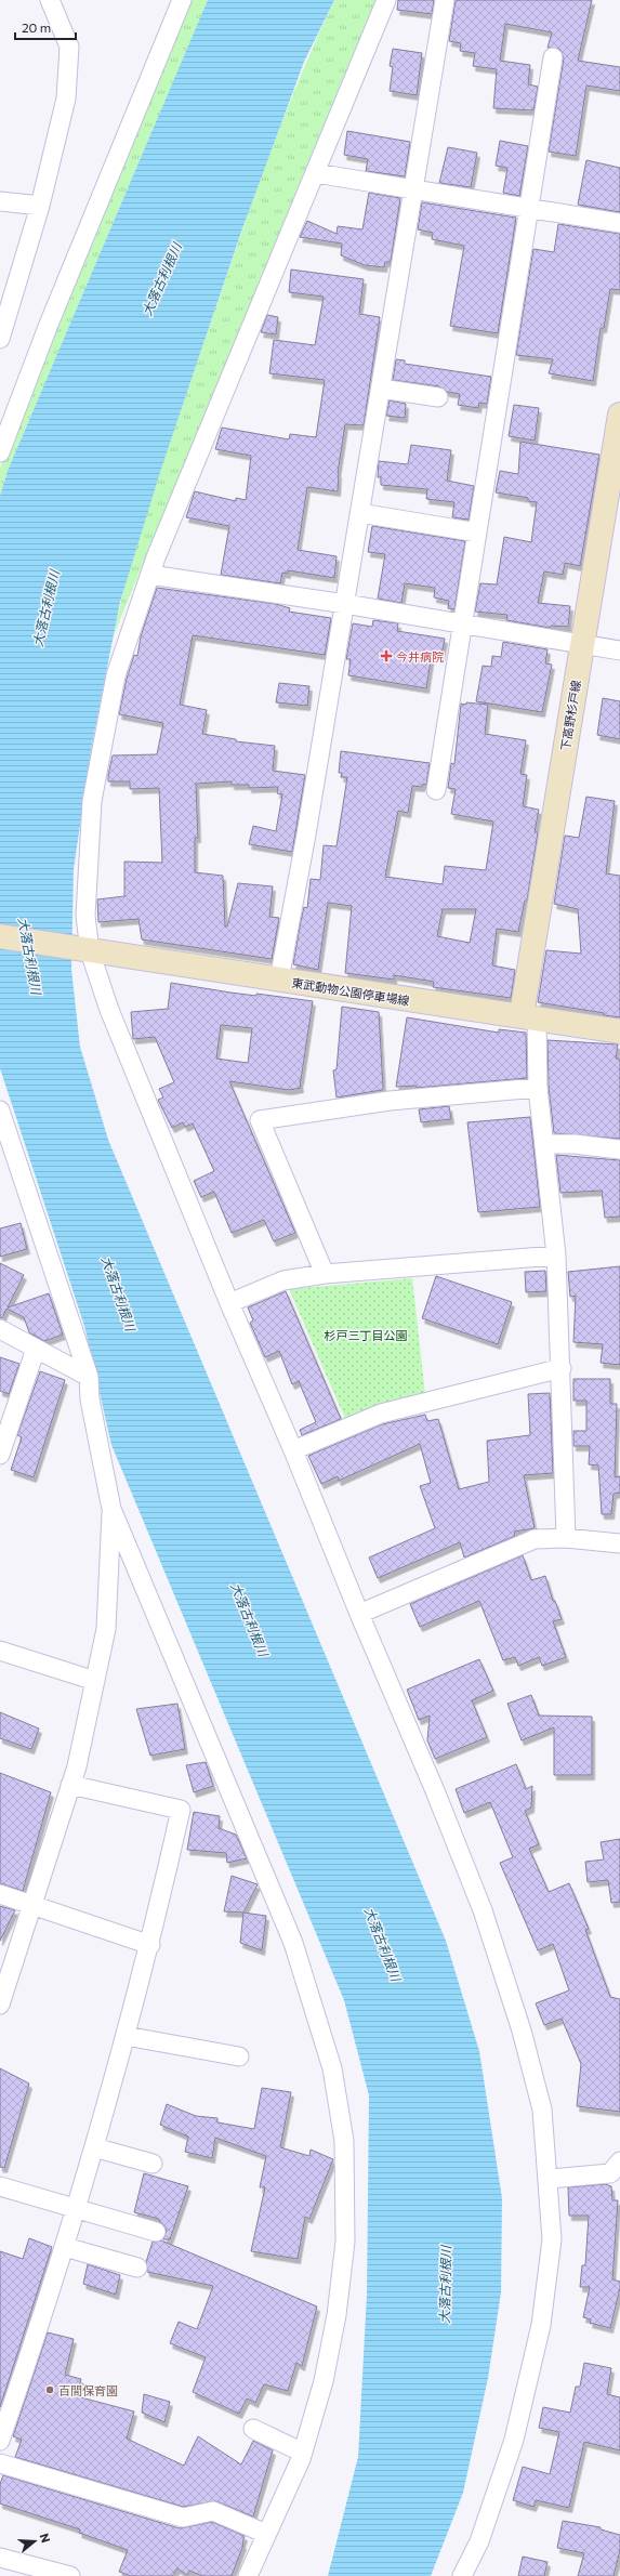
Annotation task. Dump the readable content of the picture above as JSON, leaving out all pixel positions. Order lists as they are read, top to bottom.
{
  "streets": {
    "main road": ["下高野杉戸線", "東武動物公園停車場線"]
  },
  "crossings": [
    ["下高野杉戸線", "東武動物公園停車場線"]
  ],
  "water": ["大落古利根川"],
  "parks": ["杉戸三丁目公園"],
  "places": {
    "health": ["今井病院"],
    "other": ["百間保育園"]
  },
  "scale_bar": "20 m",
  "north": "right"
}
